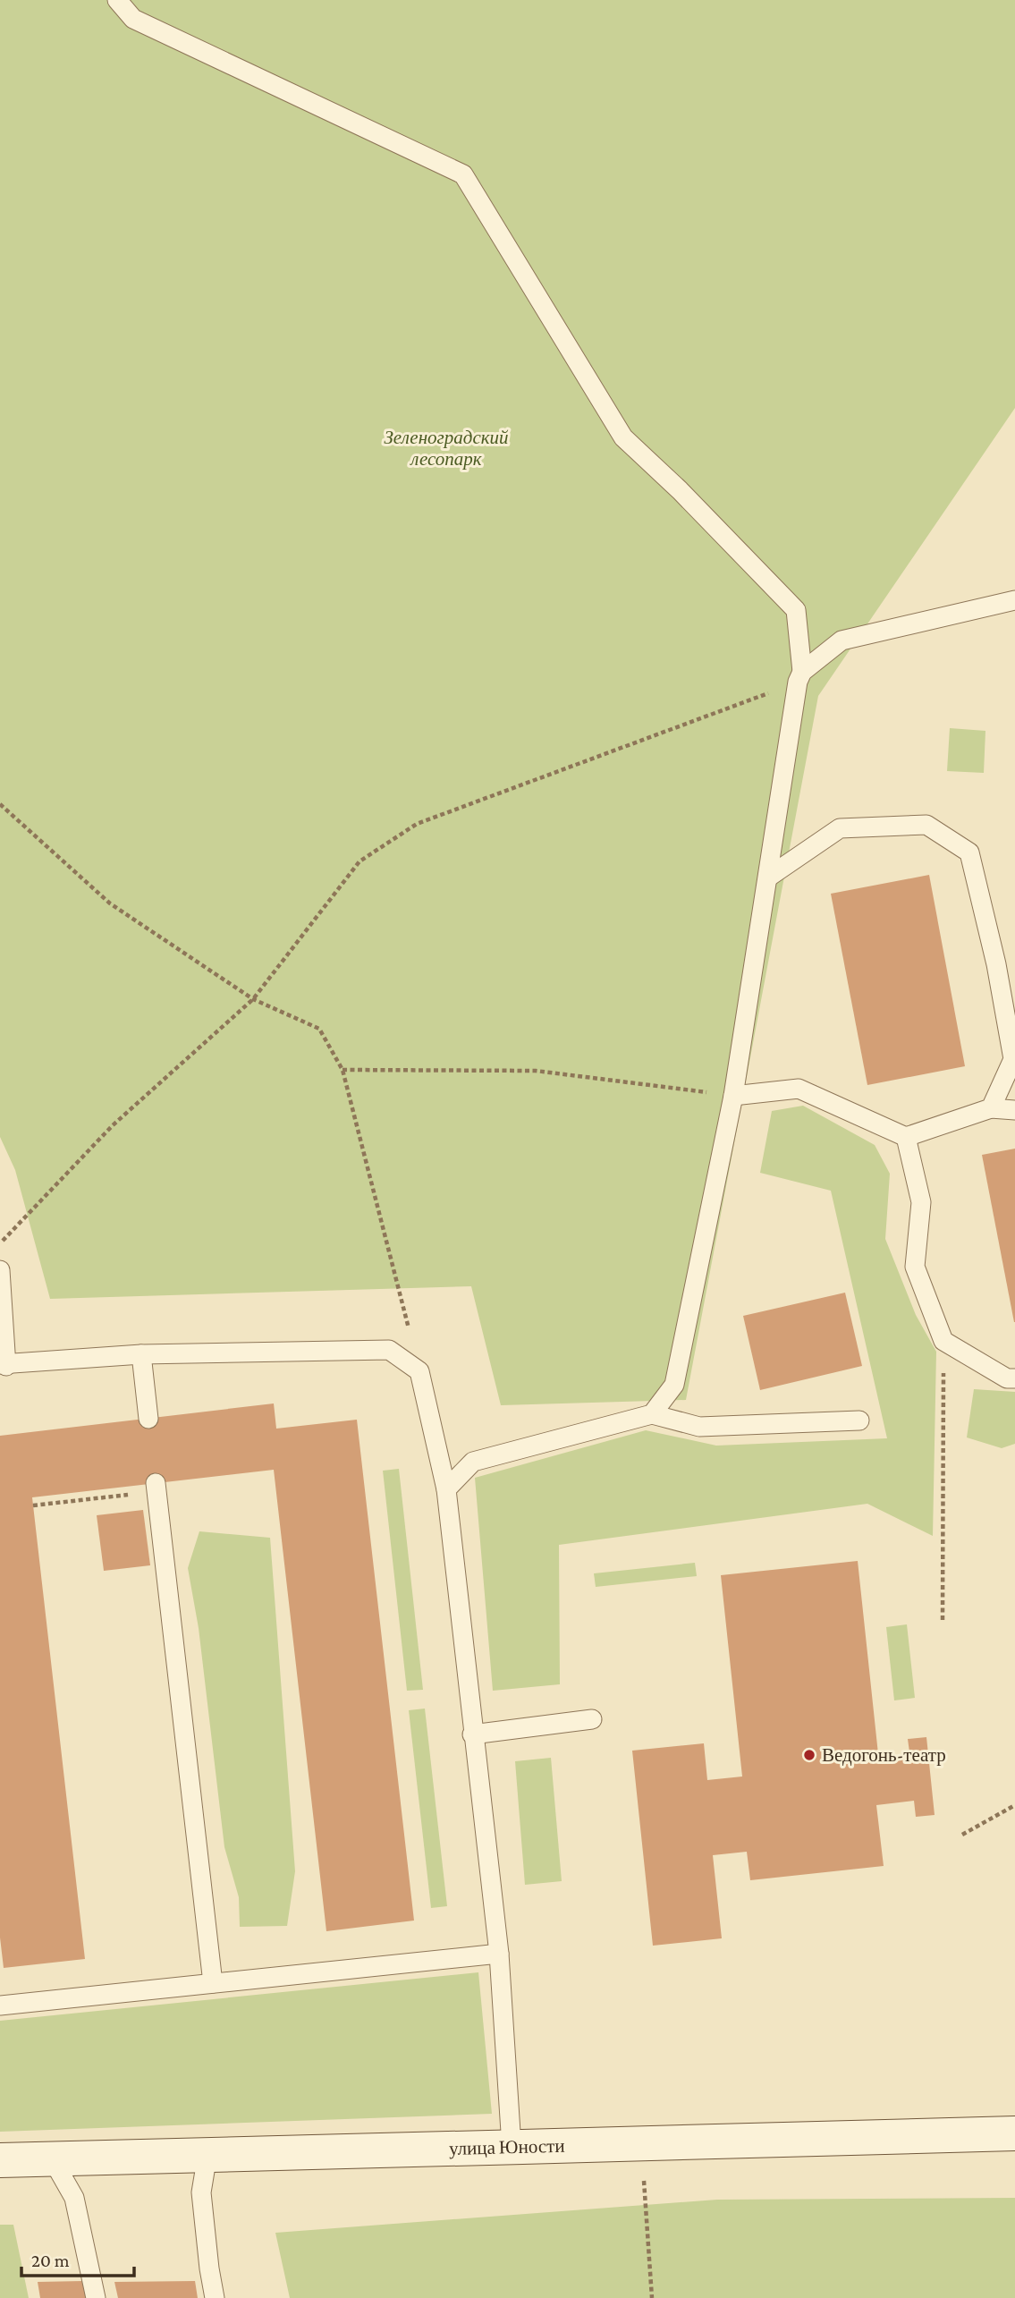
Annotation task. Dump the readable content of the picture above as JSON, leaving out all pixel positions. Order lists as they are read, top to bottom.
{
  "streets": {
    "street": ["улица Юности"]
  },
  "parks": ["Зеленоградский лесопарк"],
  "places": ["Ведогонь-театр"],
  "scale_bar": "20 m"
}
